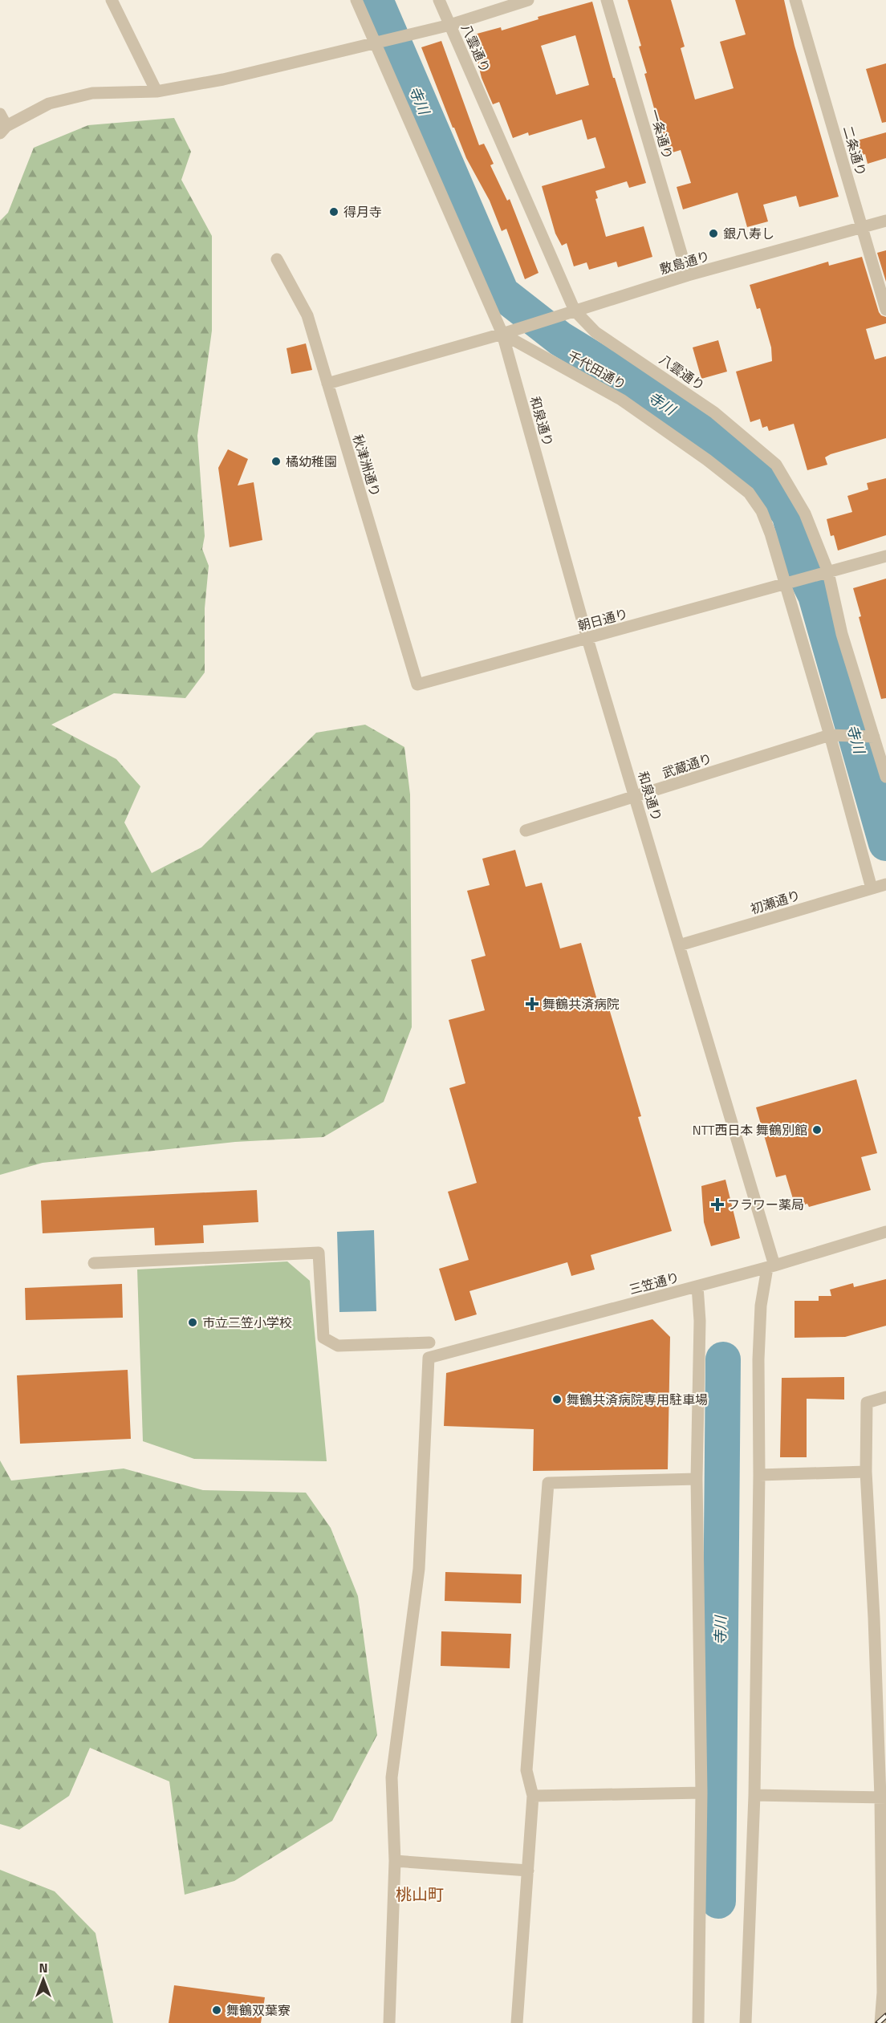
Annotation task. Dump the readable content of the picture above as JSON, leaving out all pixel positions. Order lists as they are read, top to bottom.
{
  "streets": {
    "street": [
      "八雲通り",
      "一条通り",
      "二条通り",
      "敷島通り",
      "千代田通り",
      "和泉通り",
      "秋津洲通り",
      "朝日通り",
      "武蔵通り",
      "初瀬通り",
      "三笠通り"
    ]
  },
  "crossings": [
    ["八雲通り", "敷島通り"],
    ["八雲通り", "朝日通り"],
    ["八雲通り", "武蔵通り"],
    ["一条通り", "敷島通り"],
    ["二条通り", "敷島通り"],
    ["敷島通り", "千代田通り"],
    ["敷島通り", "和泉通り"],
    ["敷島通り", "秋津洲通り"],
    ["千代田通り", "和泉通り"],
    ["千代田通り", "朝日通り"],
    ["千代田通り", "武蔵通り"],
    ["千代田通り", "初瀬通り"],
    ["和泉通り", "朝日通り"],
    ["和泉通り", "武蔵通り"],
    ["和泉通り", "初瀬通り"],
    ["和泉通り", "三笠通り"],
    ["秋津洲通り", "朝日通り"]
  ],
  "districts": ["桃山町"],
  "water": ["寺川"],
  "places": {
    "other": [
      "得月寺",
      "銀八寿し",
      "橘幼稚園",
      "NTT西日本 舞鶴別館",
      "市立三笠小学校",
      "舞鶴共済病院専用駐車場",
      "舞鶴双葉寮"
    ],
    "health": ["舞鶴共済病院", "フラワー薬局"]
  },
  "north": "top"
}
